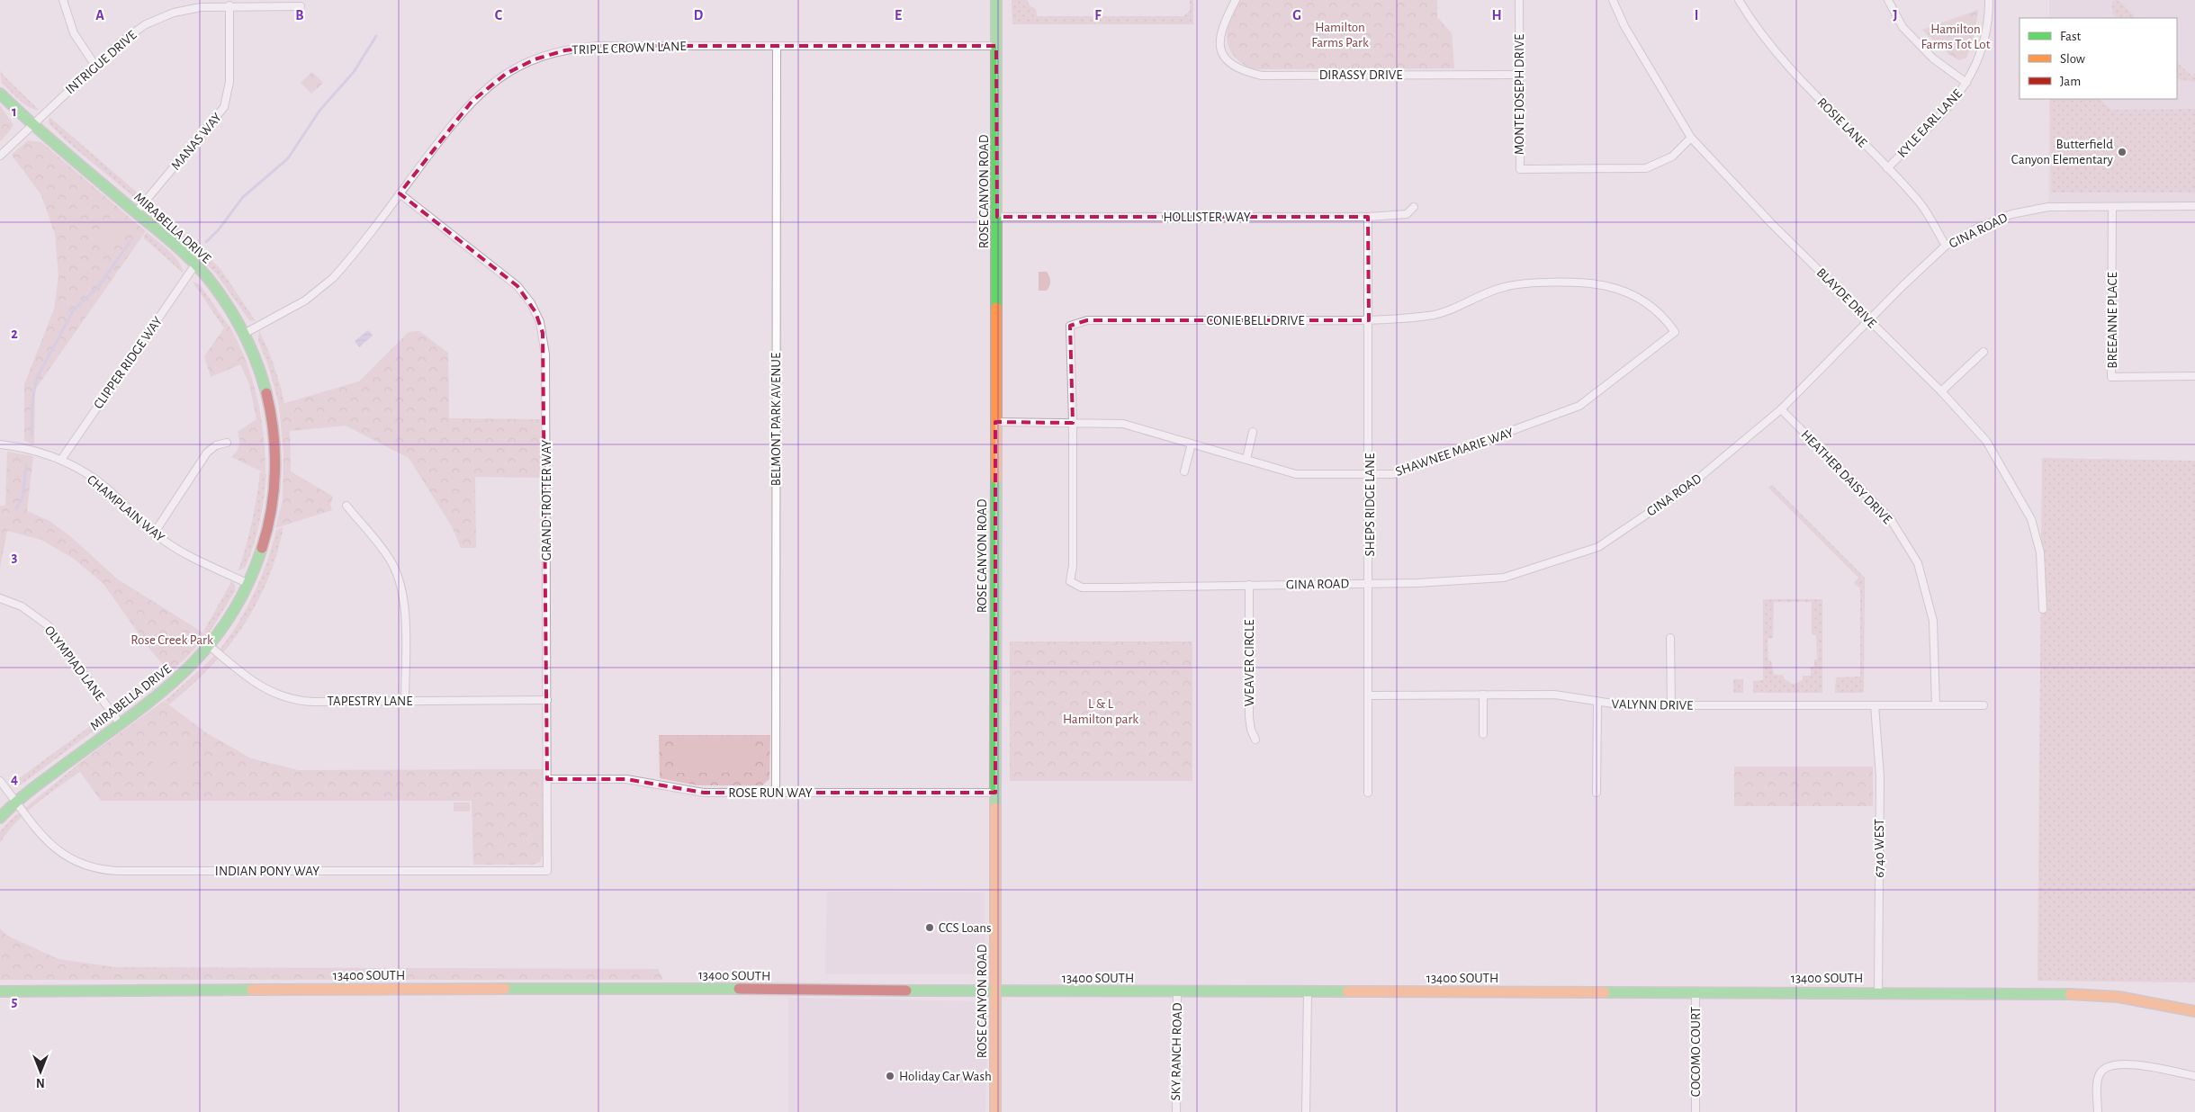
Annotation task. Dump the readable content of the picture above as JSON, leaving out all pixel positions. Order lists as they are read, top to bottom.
{
  "streets": {
    "street": [
      "TRIPLE CROWN LANE",
      "INTRIGUE DRIVE",
      "DIRASSY DRIVE",
      "MONTE JOSEPH DRIVE",
      "ROSIE LANE",
      "KYLE EARL LANE",
      "MANAS WAY",
      "ROSE CANYON ROAD",
      "HOLLISTER WAY",
      "MIRABELLA DRIVE",
      "GINA ROAD",
      "BLAYDE DRIVE",
      "CONIE BELL DRIVE",
      "BREEANNE PLACE",
      "CLIPPER RIDGE WAY",
      "BELMONT PARK AVENUE",
      "SHAWNEE MARIE WAY",
      "HEATHER DAISY DRIVE",
      "GRAND TROTTER WAY",
      "SHEPS RIDGE LANE",
      "CHAMPLAIN WAY",
      "OLYMPIAD LANE",
      "WEAVER CIRCLE",
      "TAPESTRY LANE",
      "VALYNN DRIVE",
      "ROSE RUN WAY",
      "6740 WEST",
      "INDIAN PONY WAY",
      "13400 SOUTH",
      "SKY RANCH ROAD",
      "COCOMO COURT"
    ]
  },
  "crossings": [
    ["TRIPLE CROWN LANE", "ROSE CANYON ROAD"],
    ["TRIPLE CROWN LANE", "MIRABELLA DRIVE"],
    ["TRIPLE CROWN LANE", "BELMONT PARK AVENUE"],
    ["TRIPLE CROWN LANE", "GRAND TROTTER WAY"],
    ["INTRIGUE DRIVE", "MANAS WAY"],
    ["INTRIGUE DRIVE", "MIRABELLA DRIVE"],
    ["DIRASSY DRIVE", "MONTE JOSEPH DRIVE"],
    ["MONTE JOSEPH DRIVE", "BLAYDE DRIVE"],
    ["ROSIE LANE", "KYLE EARL LANE"],
    ["ROSIE LANE", "GINA ROAD"],
    ["MANAS WAY", "MIRABELLA DRIVE"],
    ["ROSE CANYON ROAD", "HOLLISTER WAY"],
    ["ROSE CANYON ROAD", "SHAWNEE MARIE WAY"],
    ["ROSE CANYON ROAD", "ROSE RUN WAY"],
    ["ROSE CANYON ROAD", "13400 SOUTH"],
    ["HOLLISTER WAY", "SHEPS RIDGE LANE"],
    ["MIRABELLA DRIVE", "CLIPPER RIDGE WAY"],
    ["MIRABELLA DRIVE", "CHAMPLAIN WAY"],
    ["MIRABELLA DRIVE", "OLYMPIAD LANE"],
    ["MIRABELLA DRIVE", "TAPESTRY LANE"],
    ["MIRABELLA DRIVE", "INDIAN PONY WAY"],
    ["GINA ROAD", "BLAYDE DRIVE"],
    ["GINA ROAD", "CONIE BELL DRIVE"],
    ["GINA ROAD", "BREEANNE PLACE"],
    ["GINA ROAD", "HEATHER DAISY DRIVE"],
    ["GINA ROAD", "SHEPS RIDGE LANE"],
    ["GINA ROAD", "WEAVER CIRCLE"],
    ["CONIE BELL DRIVE", "SHAWNEE MARIE WAY"],
    ["CONIE BELL DRIVE", "SHEPS RIDGE LANE"],
    ["CLIPPER RIDGE WAY", "CHAMPLAIN WAY"],
    ["BELMONT PARK AVENUE", "ROSE RUN WAY"],
    ["SHAWNEE MARIE WAY", "SHEPS RIDGE LANE"],
    ["HEATHER DAISY DRIVE", "VALYNN DRIVE"],
    ["GRAND TROTTER WAY", "TAPESTRY LANE"],
    ["GRAND TROTTER WAY", "ROSE RUN WAY"],
    ["GRAND TROTTER WAY", "INDIAN PONY WAY"],
    ["SHEPS RIDGE LANE", "VALYNN DRIVE"],
    ["VALYNN DRIVE", "6740 WEST"],
    ["6740 WEST", "13400 SOUTH"],
    ["13400 SOUTH", "SKY RANCH ROAD"],
    ["13400 SOUTH", "COCOMO COURT"]
  ],
  "parks": [
    "Hamilton Farms Park",
    "Hamilton Farms Tot Lot",
    "Rose Creek Park",
    "L & L Hamilton park"
  ],
  "places": ["Butterfield Canyon Elementary", "CCS Loans", "Holiday Car Wash"],
  "legend": ["Fast", "Slow", "Jam"],
  "north": "bottom",
  "grid": {
    "columns": [
      "A",
      "B",
      "C",
      "D",
      "E",
      "F",
      "G",
      "H",
      "I",
      "J"
    ],
    "rows": [
      "1",
      "2",
      "3",
      "4",
      "5"
    ]
  }
}
